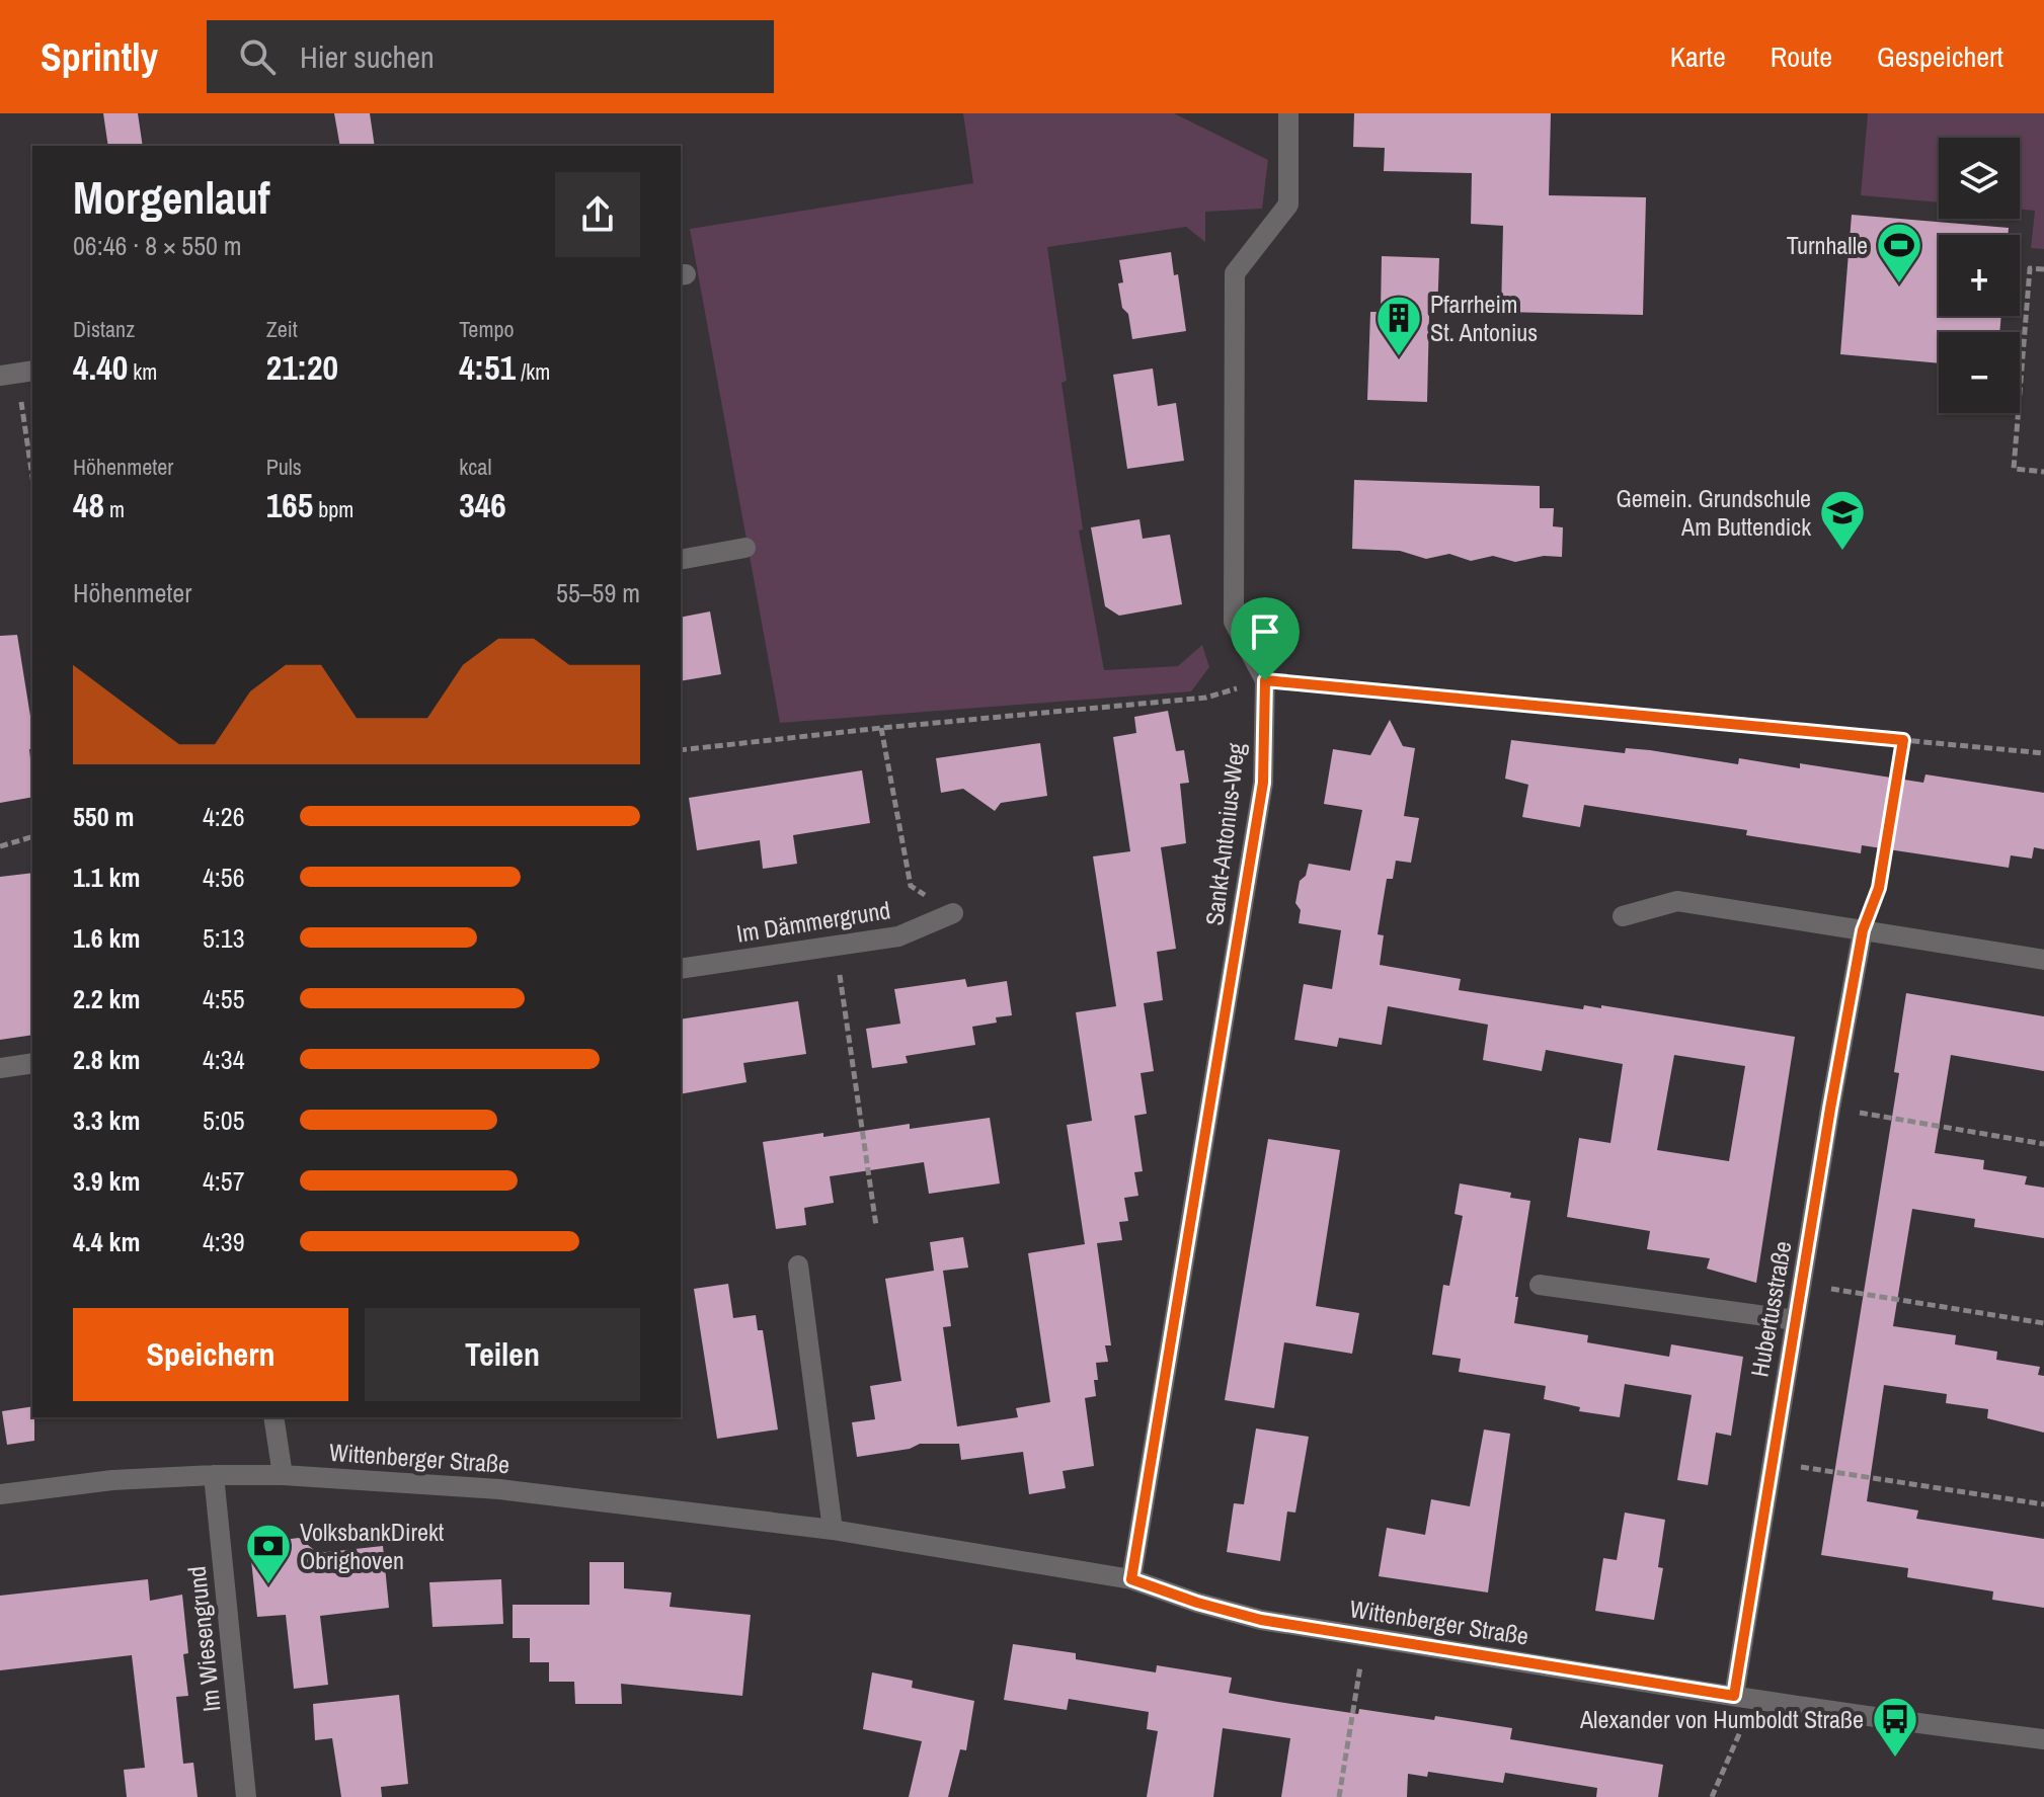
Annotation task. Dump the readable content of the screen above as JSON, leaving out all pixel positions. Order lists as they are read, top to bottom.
{
  "streets": {
    "street": [
      "Sankt-Antonius-Weg",
      "Im Dämmergrund",
      "Hubertusstraße",
      "Wittenberger Straße",
      "Im Wiesengrund"
    ]
  },
  "crossings": [
    ["Sankt-Antonius-Weg", "Wittenberger Straße"],
    ["Hubertusstraße", "Wittenberger Straße"],
    ["Wittenberger Straße", "Im Wiesengrund"]
  ],
  "places": {
    "sports": ["Turnhalle"],
    "building": ["Pfarrheim St. Antonius"],
    "school or university": ["Gemein. Grundschule Am Buttendick"],
    "bank": ["VolksbankDirekt Obrighoven"],
    "bus stop": ["Alexander von Humboldt Straße"]
  },
  "page": {
    "header": "Sprintly",
    "search": "Hier suchen",
    "nav": ["Karte", "Route", "Gespeichert"],
    "map_buttons": ["+", "−"],
    "heading": ["Morgenlauf", "06:46 · 8 × 550 m"],
    "stats": [
      ["Distanz", "4.40 km"],
      ["Zeit", "21:20"],
      ["Tempo", "4:51 /km"],
      ["Höhenmeter", "48 m"],
      ["Puls", "165 bpm"],
      ["kcal", "346"]
    ],
    "chart": ["Höhenmeter", "55–59 m"],
    "list": [
      {
        "name": "550 m",
        "note": "4:26"
      },
      {
        "name": "1.1 km",
        "note": "4:56"
      },
      {
        "name": "1.6 km",
        "note": "5:13"
      },
      {
        "name": "2.2 km",
        "note": "4:55"
      },
      {
        "name": "2.8 km",
        "note": "4:34"
      },
      {
        "name": "3.3 km",
        "note": "5:05"
      },
      {
        "name": "3.9 km",
        "note": "4:57"
      },
      {
        "name": "4.4 km",
        "note": "4:39"
      }
    ],
    "buttons": ["Speichern", "Teilen"]
  }
}
